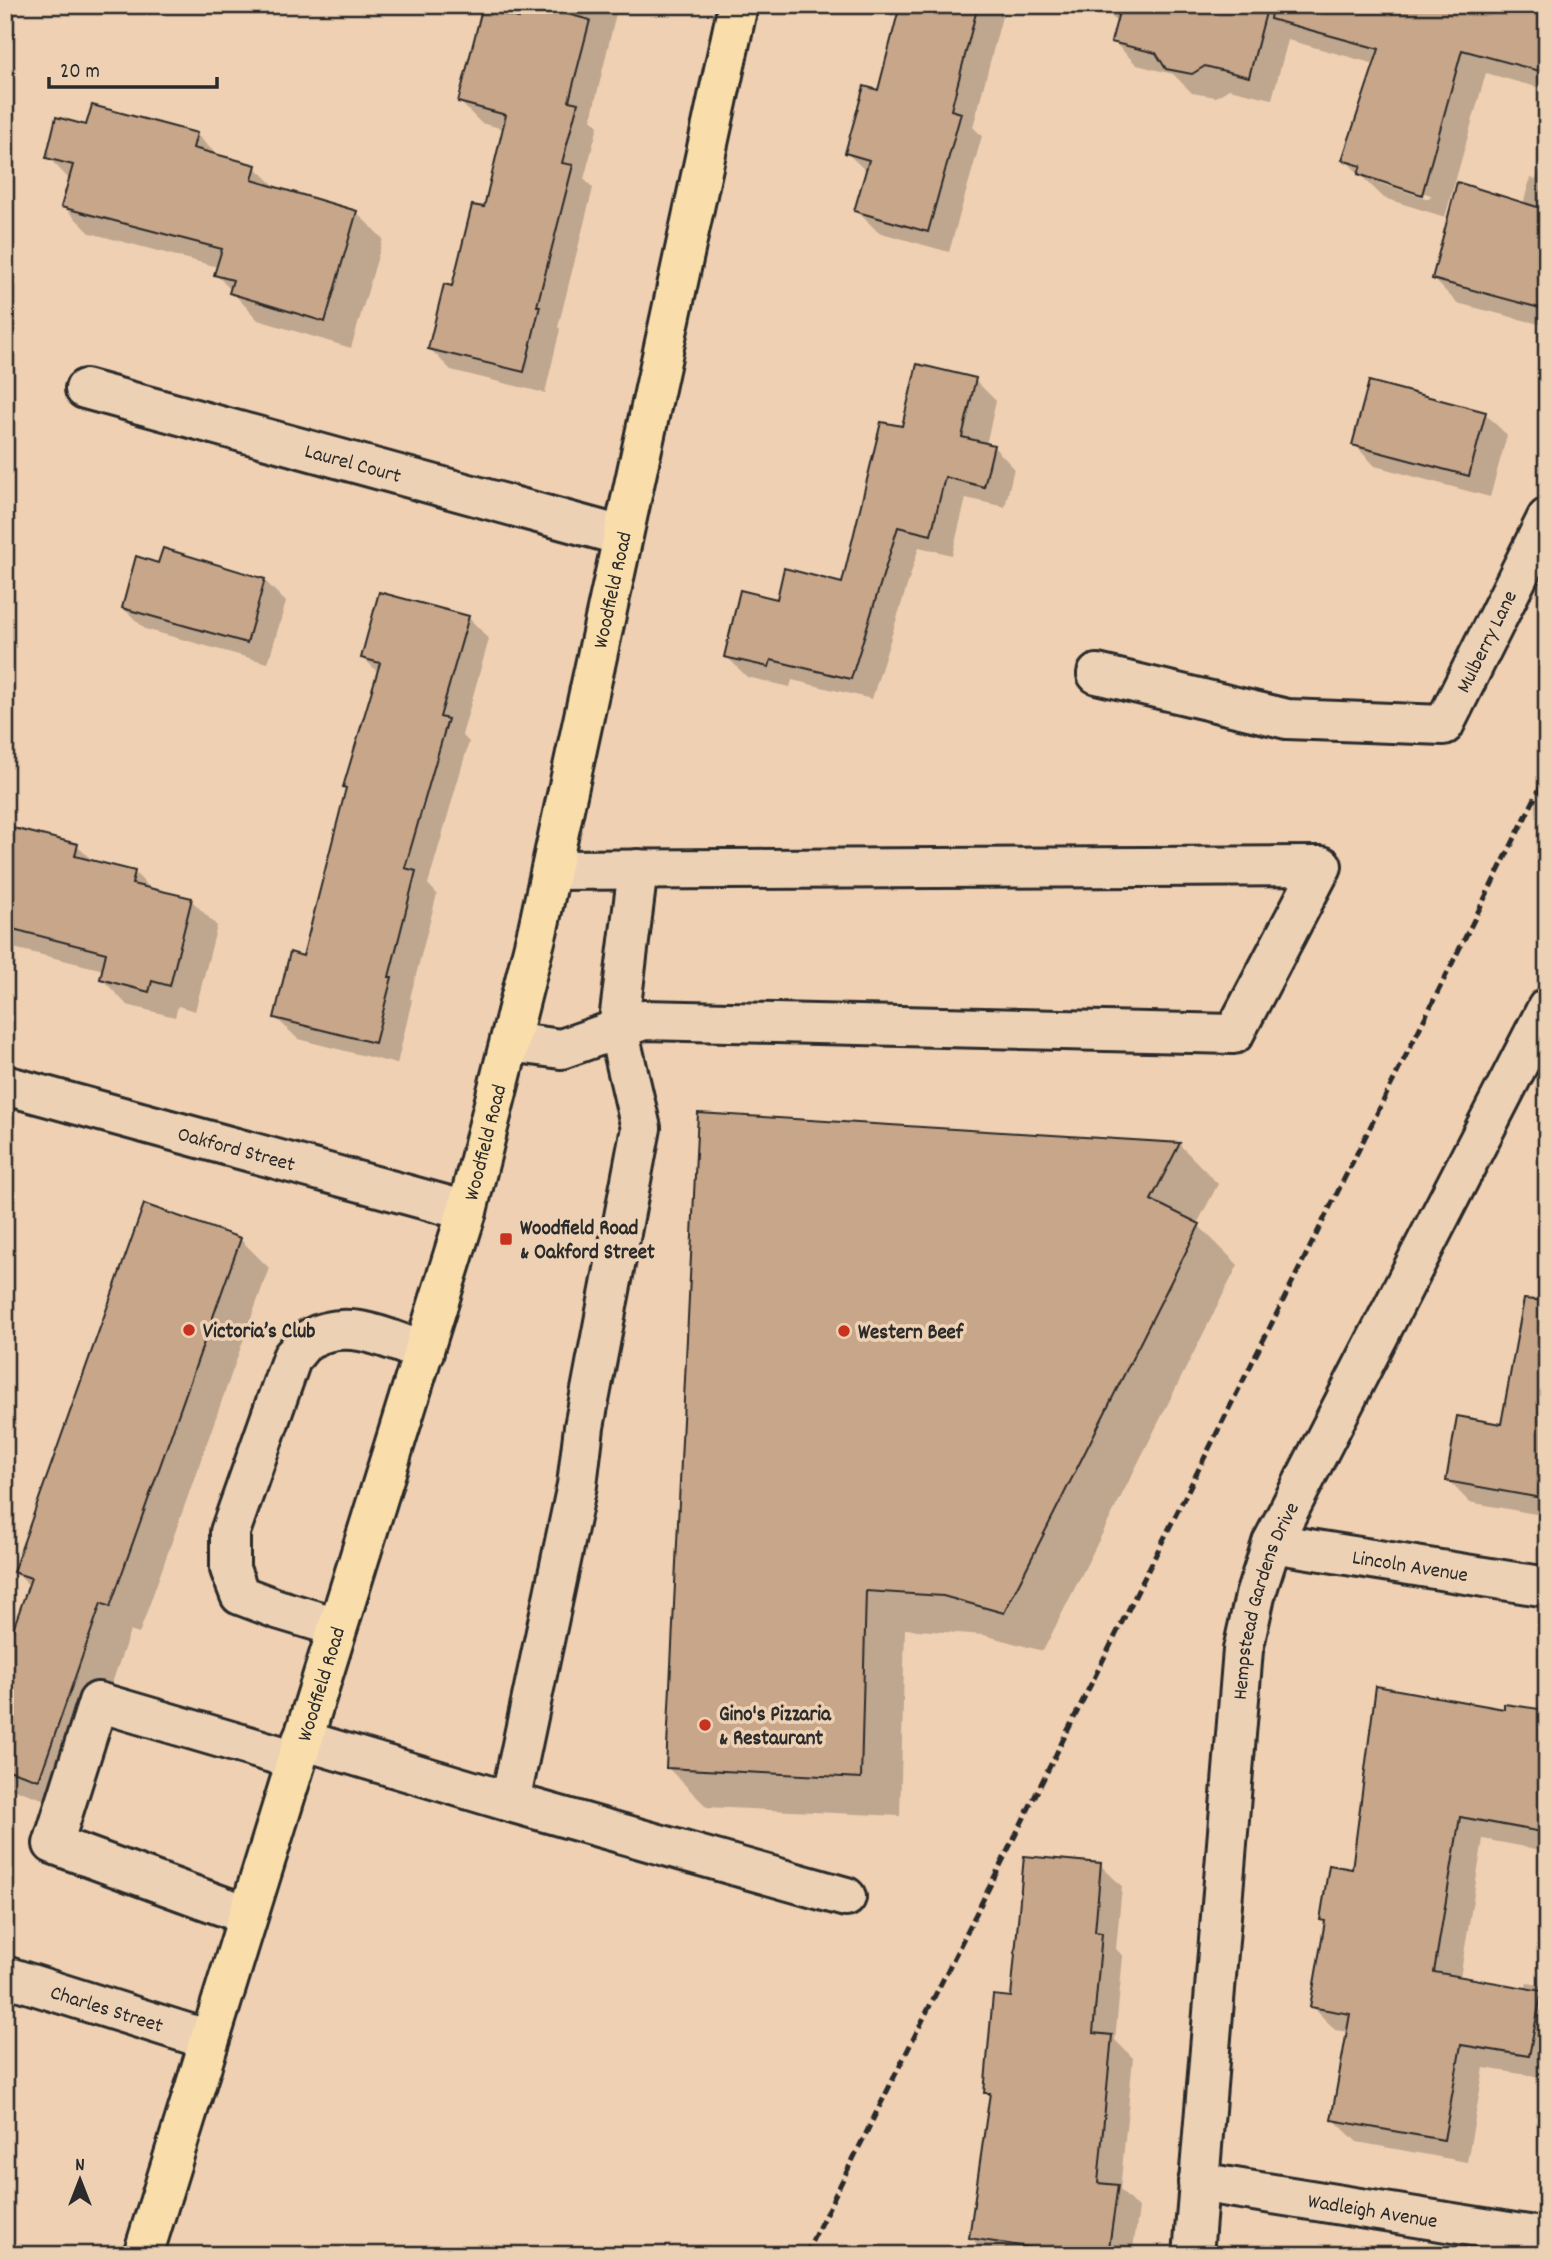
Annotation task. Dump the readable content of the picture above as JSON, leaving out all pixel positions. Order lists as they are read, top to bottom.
{
  "streets": {
    "main road": ["Woodfield Road"],
    "street": [
      "Laurel Court",
      "Mulberry Lane",
      "Oakford Street",
      "Lincoln Avenue",
      "Hempstead Gardens Drive",
      "Charles Street",
      "Wadleigh Avenue"
    ]
  },
  "crossings": [
    ["Laurel Court", "Woodfield Road"],
    ["Woodfield Road", "Oakford Street"],
    ["Woodfield Road", "Charles Street"],
    ["Lincoln Avenue", "Hempstead Gardens Drive"],
    ["Hempstead Gardens Drive", "Wadleigh Avenue"]
  ],
  "places": {
    "transit": ["Woodfield Road & Oakford Street"],
    "other": ["Victoria’s Club", "Western Beef", "Gino's Pizzaria & Restaurant"]
  },
  "scale_bar": "20 m",
  "north": "top"
}
